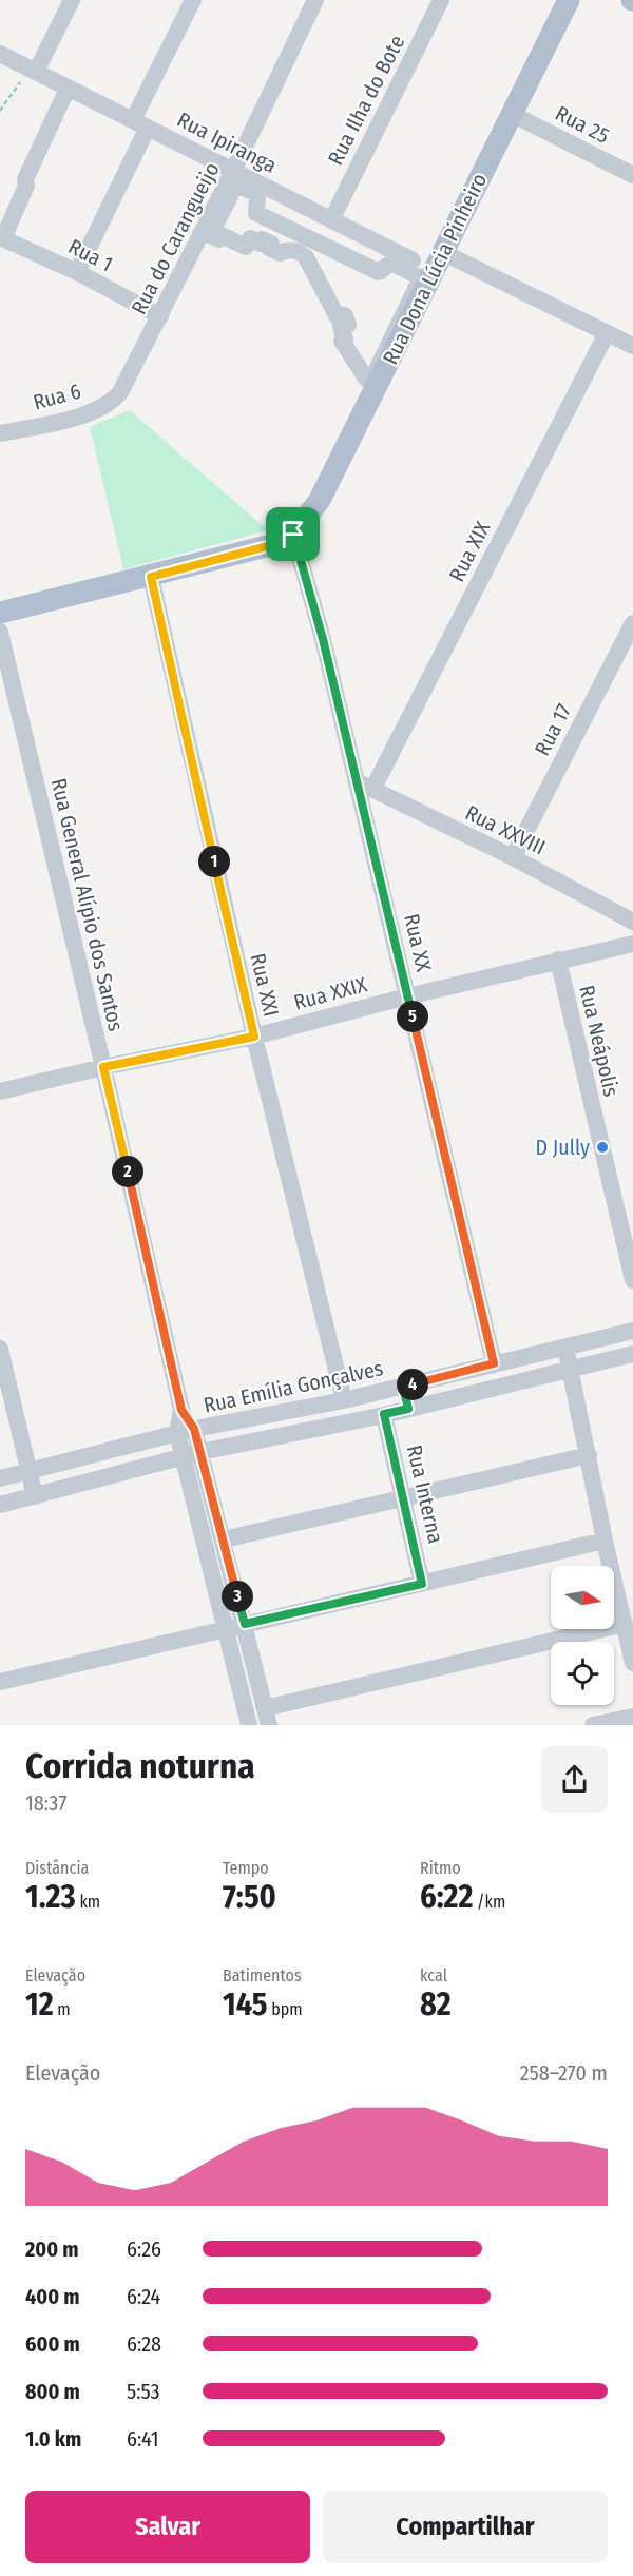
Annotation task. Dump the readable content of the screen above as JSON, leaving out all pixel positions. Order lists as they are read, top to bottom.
{
  "streets": {
    "main road": ["Rua Dona Lúcia Pinheiro"],
    "street": [
      "Rua Ilha do Bote",
      "Rua 25",
      "Rua Ipiranga",
      "Rua do Carangueijo",
      "Rua 1",
      "Rua 6",
      "Rua XIX",
      "Rua 17",
      "Rua XXVIII",
      "Rua General Alípio dos Santos",
      "Rua XX",
      "Rua XXI",
      "Rua XXIX",
      "Rua Neápolis",
      "Rua Emília Gonçalves",
      "Rua Interna"
    ]
  },
  "crossings": [
    ["Rua Ilha do Bote", "Rua Ipiranga"],
    ["Rua 25", "Rua Dona Lúcia Pinheiro"],
    ["Rua Ipiranga", "Rua do Carangueijo"],
    ["Rua Ipiranga", "Rua Dona Lúcia Pinheiro"],
    ["Rua Ipiranga", "Rua XIX"],
    ["Rua do Carangueijo", "Rua 1"],
    ["Rua do Carangueijo", "Rua 6"],
    ["Rua Dona Lúcia Pinheiro", "Rua XX"],
    ["Rua XIX", "Rua XXVIII"],
    ["Rua 17", "Rua XXVIII"],
    ["Rua XXVIII", "Rua XX"],
    ["Rua General Alípio dos Santos", "Rua XXIX"],
    ["Rua General Alípio dos Santos", "Rua Emília Gonçalves"],
    ["Rua XX", "Rua XXIX"],
    ["Rua XX", "Rua Emília Gonçalves"],
    ["Rua XXI", "Rua XXIX"],
    ["Rua XXI", "Rua Emília Gonçalves"],
    ["Rua XXIX", "Rua Neápolis"]
  ],
  "places": ["D Jully"],
  "north": "right",
  "page": {
    "pins": [
      "1",
      "5",
      "2",
      "4",
      "3"
    ],
    "heading": ["Corrida noturna", "18:37"],
    "stats": [
      ["Distância", "1.23 km"],
      ["Tempo", "7:50"],
      ["Ritmo", "6:22 /km"],
      ["Elevação", "12 m"],
      ["Batimentos", "145 bpm"],
      ["kcal", "82"]
    ],
    "chart": ["Elevação", "258–270 m"],
    "list": [
      {
        "name": "200 m",
        "note": "6:26"
      },
      {
        "name": "400 m",
        "note": "6:24"
      },
      {
        "name": "600 m",
        "note": "6:28"
      },
      {
        "name": "800 m",
        "note": "5:53"
      },
      {
        "name": "1.0 km",
        "note": "6:41"
      }
    ],
    "buttons": ["Salvar", "Compartilhar"]
  }
}
